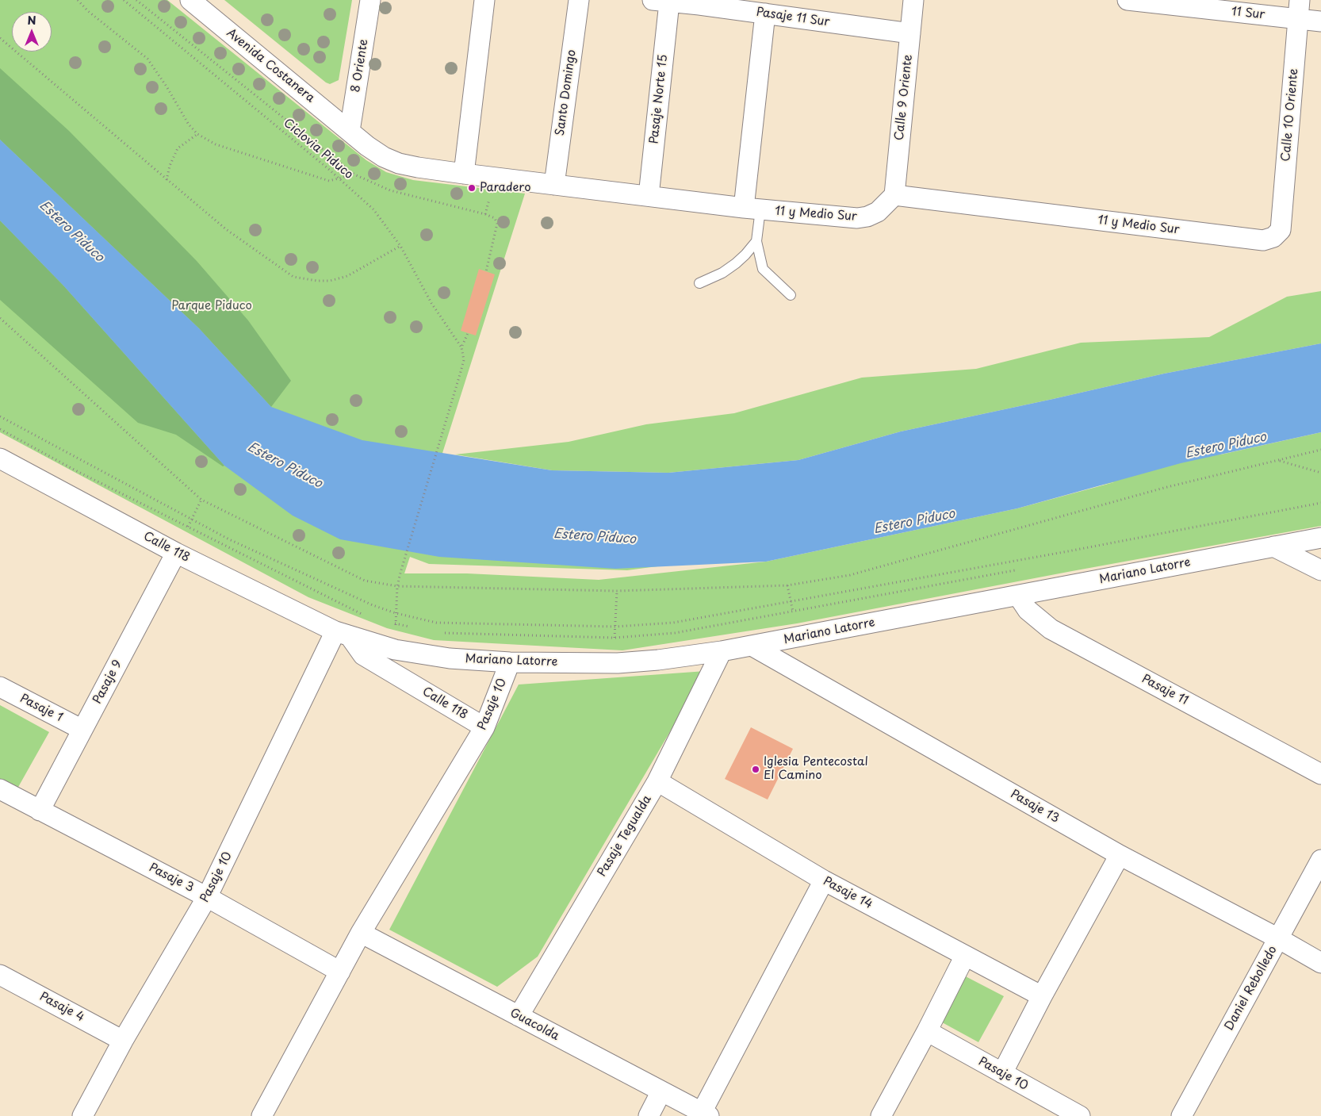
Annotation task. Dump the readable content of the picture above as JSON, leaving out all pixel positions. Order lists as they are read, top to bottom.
{
  "streets": {
    "street": [
      "11 Sur",
      "Pasaje 11 Sur",
      "Avenida Costanera",
      "8 Oriente",
      "Santo Domingo",
      "Calle 9 Oriente",
      "Pasaje Norte 15",
      "Calle 10 Oriente",
      "11 y Medio Sur",
      "Calle 118",
      "Mariano Latorre",
      "Pasaje 9",
      "Pasaje 11",
      "Pasaje 10",
      "Pasaje 1",
      "Pasaje 13",
      "Pasaje Tegualda",
      "Pasaje 3",
      "Pasaje 14",
      "Daniel Rebolledo",
      "Pasaje 4",
      "Guacolda"
    ],
    "path": ["Ciclovia Piduco"]
  },
  "crossings": [
    ["11 Sur", "Calle 10 Oriente"],
    ["Pasaje 11 Sur", "Calle 9 Oriente"],
    ["Pasaje 11 Sur", "Pasaje Norte 15"],
    ["Avenida Costanera", "8 Oriente"],
    ["Avenida Costanera", "11 y Medio Sur"],
    ["8 Oriente", "11 y Medio Sur"],
    ["Santo Domingo", "11 y Medio Sur"],
    ["Calle 9 Oriente", "11 y Medio Sur"],
    ["Pasaje Norte 15", "11 y Medio Sur"],
    ["Calle 10 Oriente", "11 y Medio Sur"],
    ["Calle 118", "Mariano Latorre"],
    ["Calle 118", "Pasaje 9"],
    ["Calle 118", "Pasaje 10"],
    ["Mariano Latorre", "Pasaje 11"],
    ["Mariano Latorre", "Pasaje 10"],
    ["Mariano Latorre", "Pasaje 13"],
    ["Mariano Latorre", "Pasaje Tegualda"],
    ["Pasaje 9", "Pasaje 1"],
    ["Pasaje 9", "Pasaje 3"],
    ["Pasaje 10", "Pasaje 3"],
    ["Pasaje 10", "Pasaje 4"],
    ["Pasaje 10", "Guacolda"],
    ["Pasaje 13", "Daniel Rebolledo"],
    ["Pasaje Tegualda", "Pasaje 14"],
    ["Pasaje Tegualda", "Guacolda"]
  ],
  "water": ["Estero Piduco"],
  "parks": ["Parque Piduco"],
  "places": ["Paradero", "Iglesia Pentecostal El Camino"],
  "north": "top"
}
